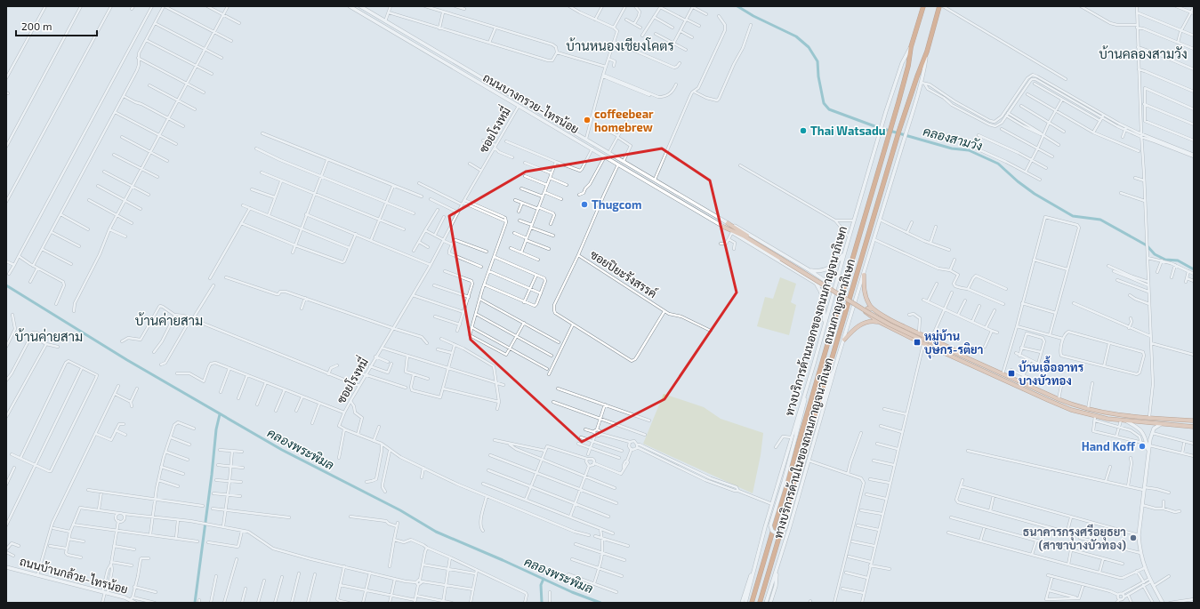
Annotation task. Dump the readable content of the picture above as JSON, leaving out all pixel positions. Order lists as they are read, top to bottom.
{
  "streets": {
    "highway": ["ถนนกาญจนาภิเษก"],
    "main road": [
      "ถนนบางกรวย-ไทรน้อย",
      "ทางบริการด้านนอกของถนนกาญจนาภิเษก",
      "ทางบริการด้านในของถนนกาญจนาภิเษก",
      "ถนนบ้านกล้วย-ไทรน้อย"
    ],
    "street": ["ซอยโรงหมี่", "ซอยปิยะรังสรรค์"]
  },
  "crossings": [
    ["ถนนบางกรวย-ไทรน้อย", "ซอยโรงหมี่"],
    ["ถนนบางกรวย-ไทรน้อย", "ซอยปิยะรังสรรค์"],
    ["ถนนกาญจนาภิเษก", "ทางบริการด้านนอกของถนนกาญจนาภิเษก"],
    ["ถนนกาญจนาภิเษก", "ทางบริการด้านในของถนนกาญจนาภิเษก"]
  ],
  "districts": [
    "บ้านหนองเชียงโคตร",
    "บ้านคลองสามวัง",
    "บ้านค่ายสาม",
    "บ้านค่ายสาม"
  ],
  "water": ["คลองสามวัง", "คลองพระพิมล"],
  "places": {
    "other": [
      "coffeebear homebrew",
      "Thai Watsadu",
      "Thugcom",
      "Hand Koff",
      "ธนาคารกรุงศรีอยุธยา (สาขาบางบัวทอง)"
    ],
    "transit": ["หมู่บ้าน บุษกร-รติยา", "บ้านเอื้ออาทร บางบัวทอง"]
  },
  "scale_bar": "200 m"
}
